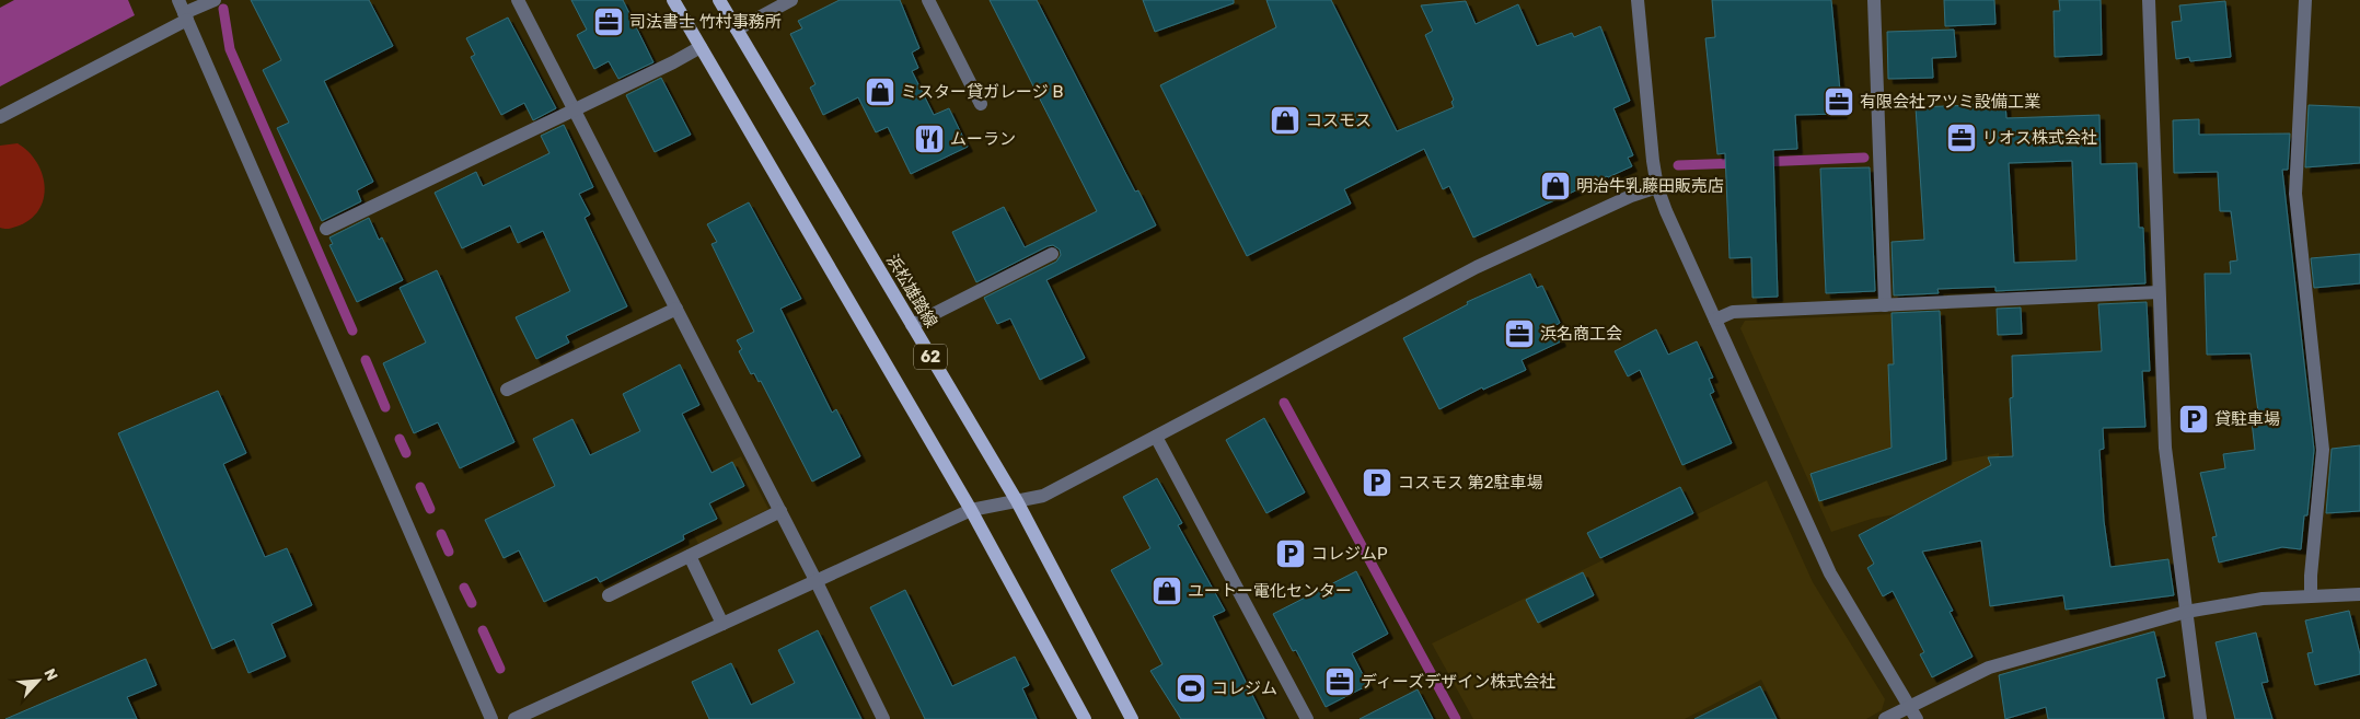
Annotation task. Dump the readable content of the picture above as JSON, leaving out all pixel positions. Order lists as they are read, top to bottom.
{
  "streets": {
    "main road": ["浜松雄踏線", "62"]
  },
  "places": {
    "office": [
      "司法書士 竹村事務所",
      "有限会社アツミ設備工業",
      "リオス株式会社",
      "浜名商工会",
      "ディーズデザイン株式会社"
    ],
    "shop": [
      "ミスター貸ガレージ B",
      "コスモス",
      "明治牛乳藤田販売店",
      "ユートー電化センター"
    ],
    "restaurant": ["ムーラン"],
    "parking": ["貸駐車場", "コスモス 第2駐車場", "コレジムP"],
    "sports": ["コレジム"]
  },
  "north": "top right"
}
